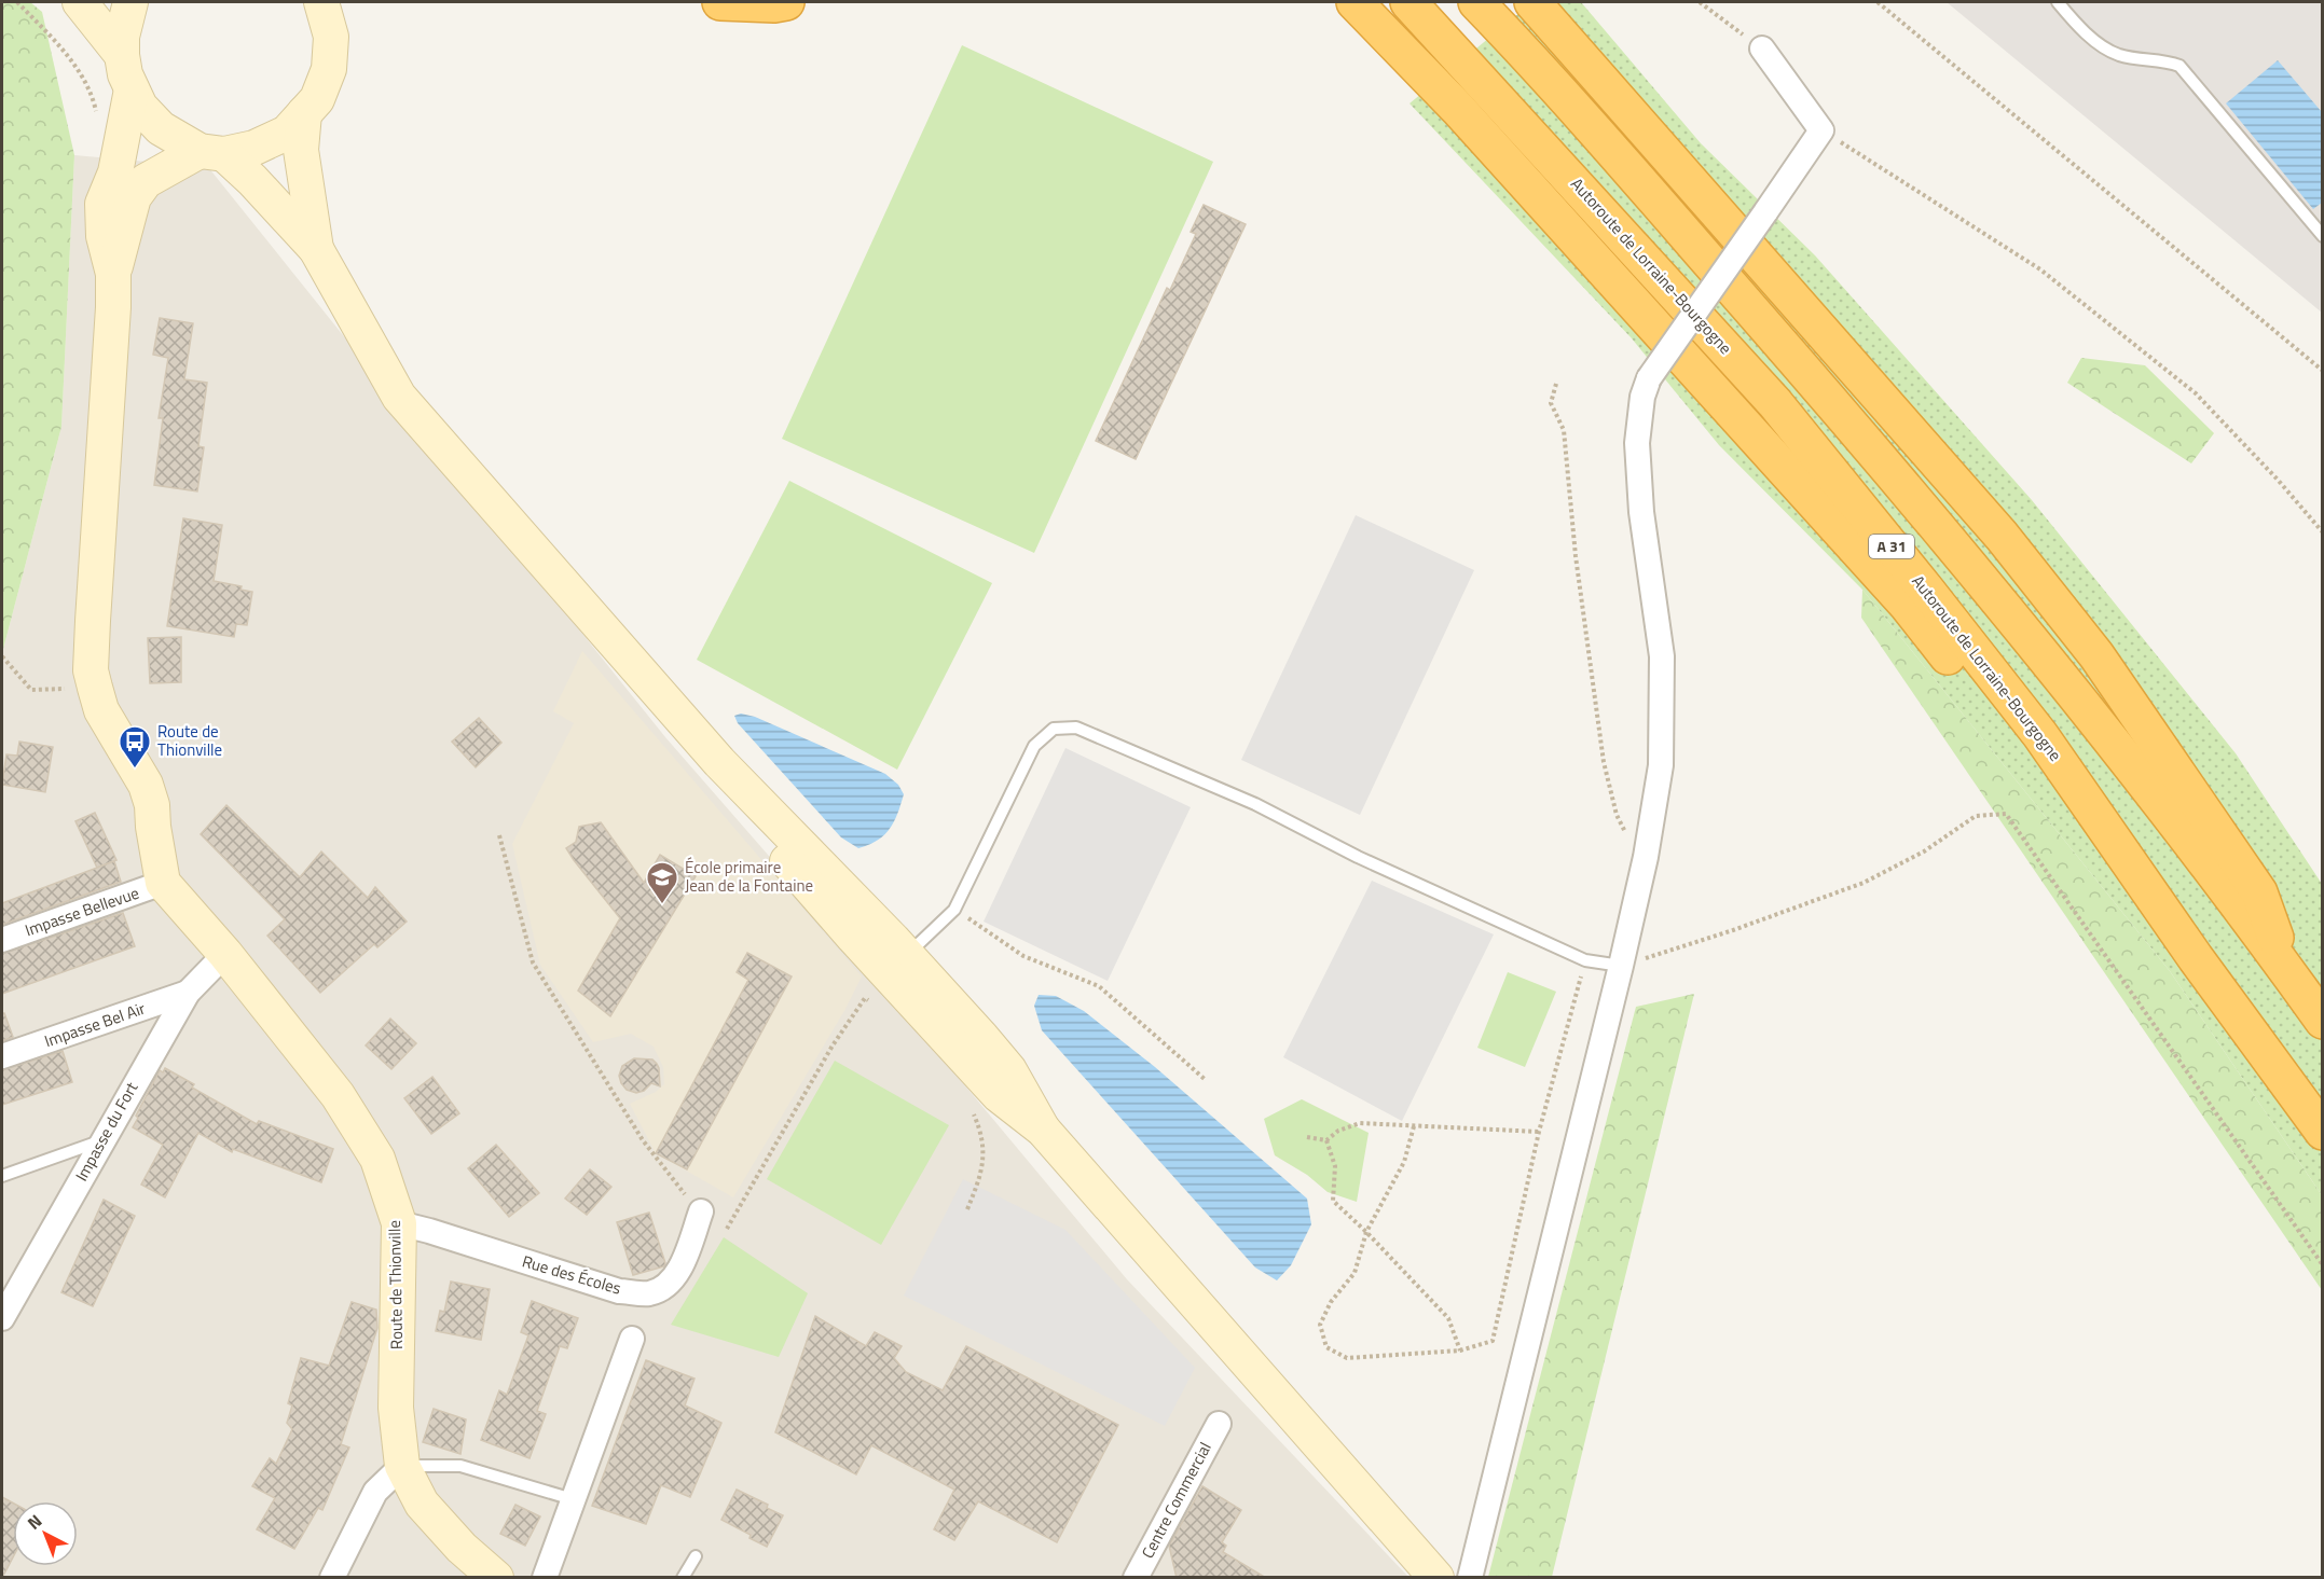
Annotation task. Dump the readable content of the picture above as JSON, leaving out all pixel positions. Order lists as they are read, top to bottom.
{
  "streets": {
    "highway": ["Autoroute de Lorraine-Bourgogne", "A 31"],
    "main road": ["Route de Thionville"],
    "street": [
      "Impasse Bellevue",
      "Impasse Bel Air",
      "Impasse du Fort",
      "Rue des Écoles",
      "Centre Commercial"
    ]
  },
  "crossings": [
    ["Impasse Bellevue", "Route de Thionville"],
    ["Impasse Bel Air", "Impasse du Fort"],
    ["Impasse du Fort", "Route de Thionville"],
    ["Rue des Écoles", "Route de Thionville"]
  ],
  "places": {
    "bus stop": ["Route de Thionville"],
    "school or university": ["École primaire Jean de la Fontaine"]
  },
  "north": "top left"
}
